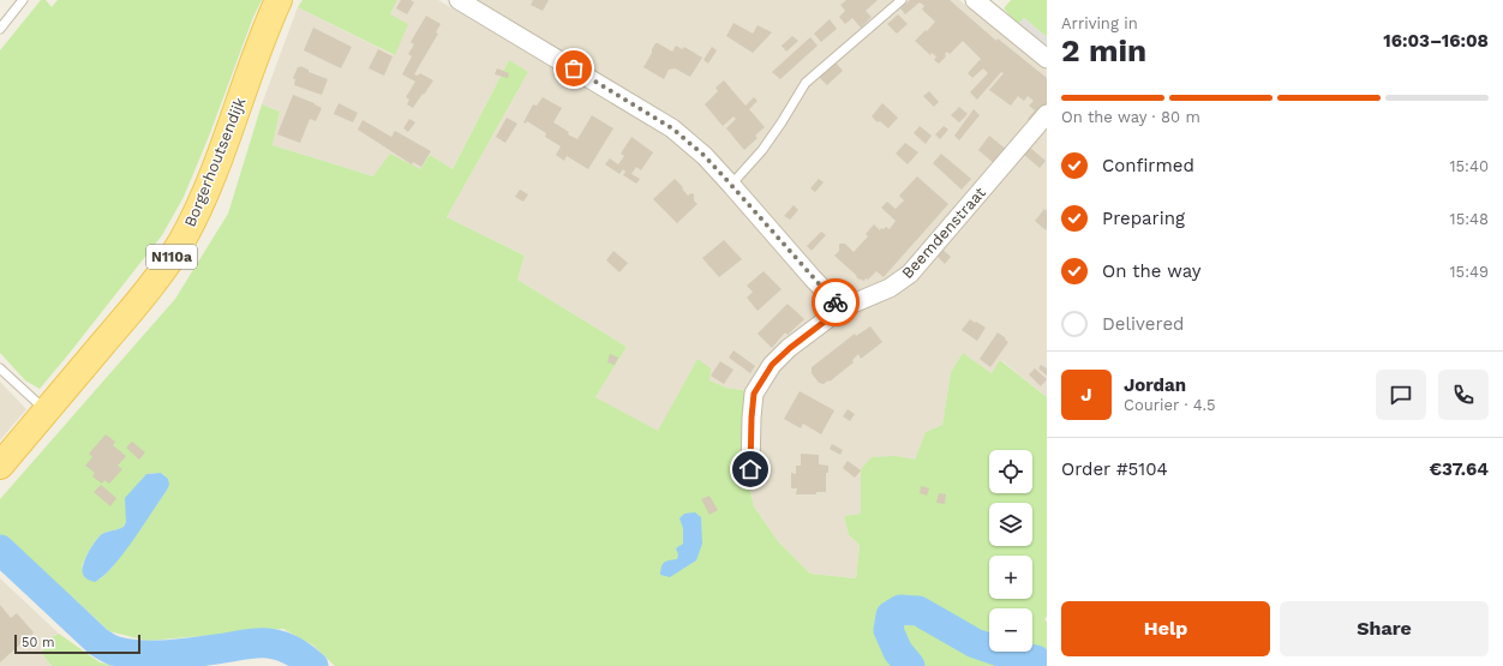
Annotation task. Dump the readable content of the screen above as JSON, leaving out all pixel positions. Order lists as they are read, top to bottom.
{
  "streets": {
    "main road": ["Borgerhoutsendijk", "N110a"],
    "street": ["Beemdenstraat"]
  },
  "scale_bar": "50 m",
  "page": {
    "heading": ["2 min", "Arriving in", "16:03–16:08"],
    "panel": [
      "Jordan",
      "Courier · 4.5",
      "Order #5104",
      "€37.64"
    ],
    "bar": "On the way · 80 m",
    "list": [
      ["Confirmed", "15:40"],
      ["Preparing", "15:48"],
      ["On the way", "15:49"],
      "Delivered"
    ],
    "round": "J",
    "map_buttons": ["+", "−"],
    "buttons": ["Help", "Share"],
    "scale": "50 m"
  }
}
